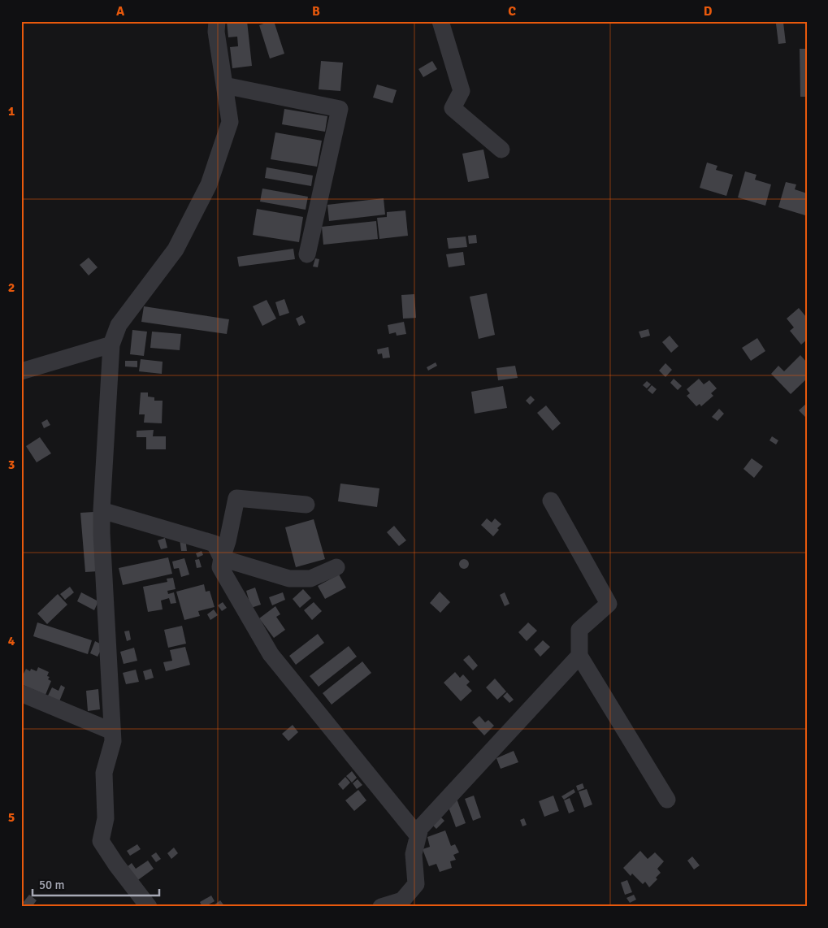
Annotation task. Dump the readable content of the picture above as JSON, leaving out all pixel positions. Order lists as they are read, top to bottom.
{
  "scale_bar": "50 m",
  "grid": {
    "columns": [
      "A",
      "B",
      "C",
      "D"
    ],
    "rows": [
      "1",
      "2",
      "3",
      "4",
      "5"
    ]
  }
}
